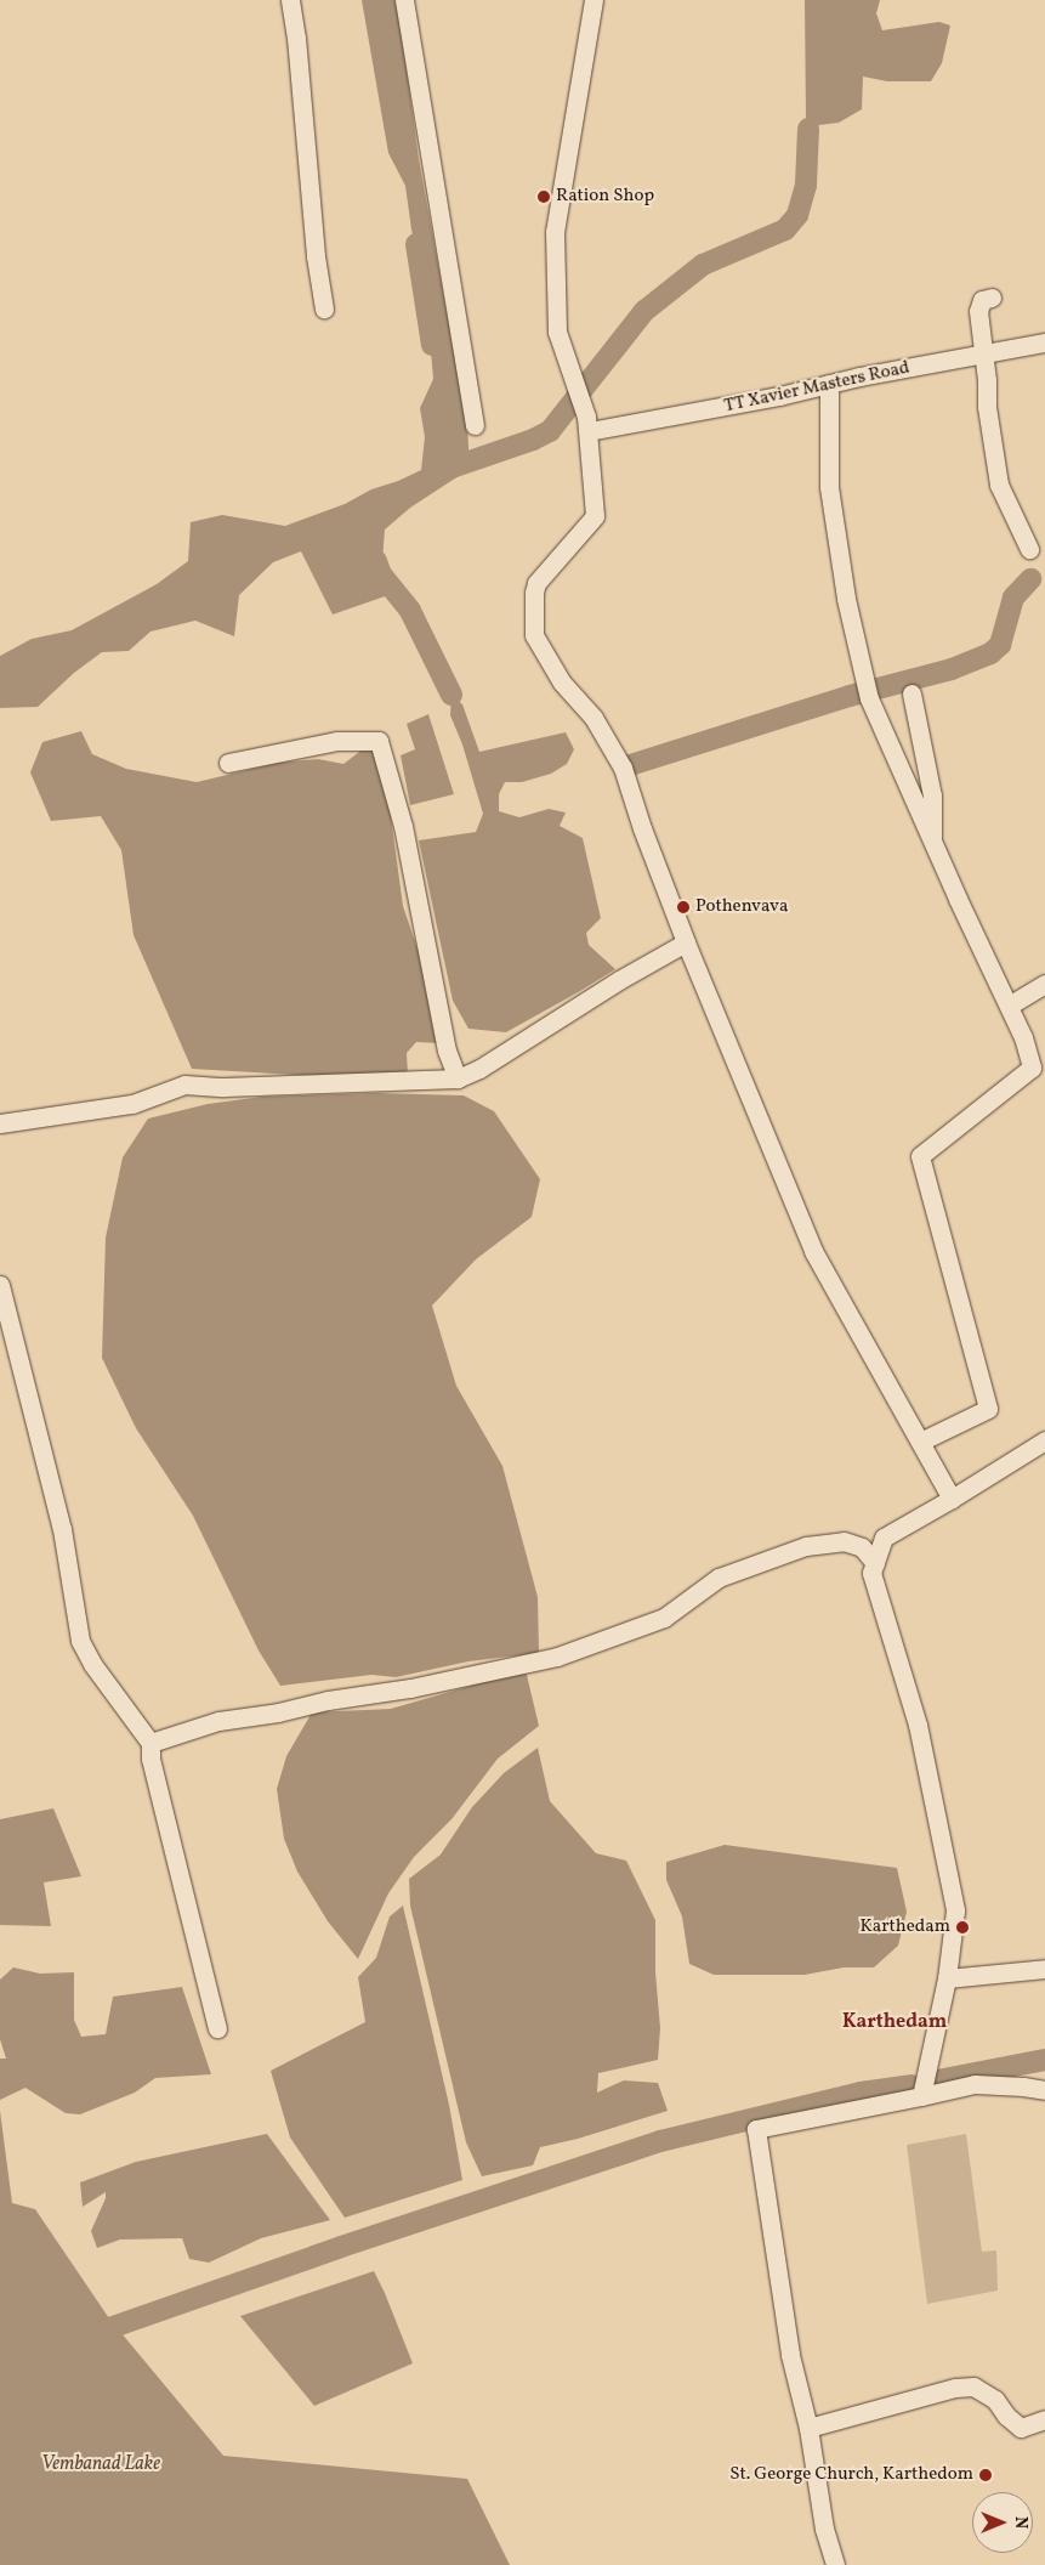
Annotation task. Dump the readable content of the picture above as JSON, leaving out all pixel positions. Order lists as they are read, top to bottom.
{
  "streets": {
    "street": ["TT Xavier Masters Road"]
  },
  "districts": ["Karthedam"],
  "water": ["Vembanad Lake"],
  "places": [
    "Ration Shop",
    "Pothenvava",
    "Karthedam",
    "St. George Church, Karthedom"
  ],
  "north": "right"
}
